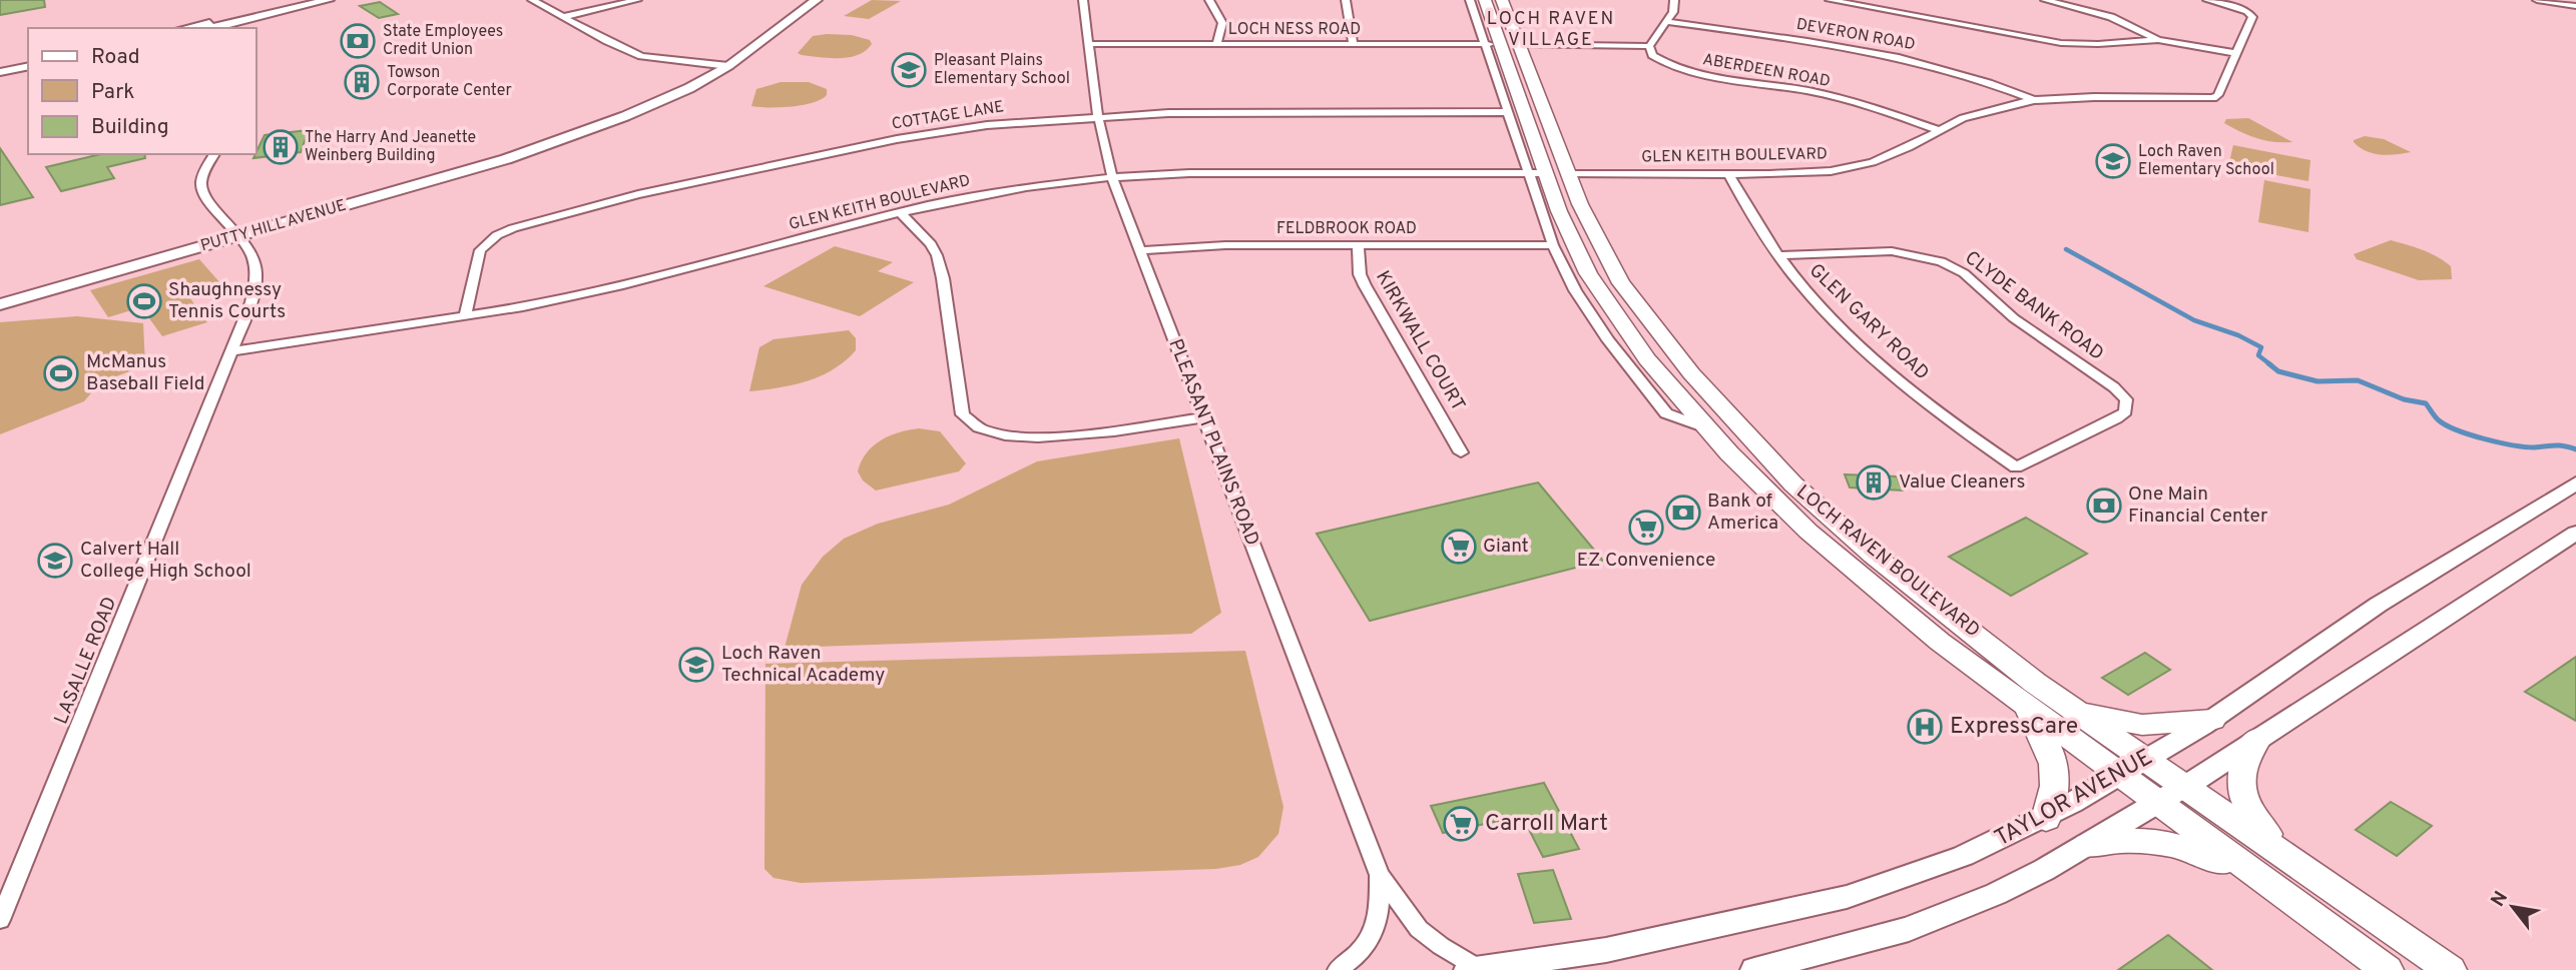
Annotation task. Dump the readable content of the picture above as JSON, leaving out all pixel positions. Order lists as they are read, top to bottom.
{
  "streets": {
    "main road": ["PUTTY HILL AVENUE", "LOCH RAVEN BOULEVARD", "TAYLOR AVENUE"],
    "street": [
      "LOCH NESS ROAD",
      "DEVERON ROAD",
      "ABERDEEN ROAD",
      "COTTAGE LANE",
      "GLEN KEITH BOULEVARD",
      "FELDBROOK ROAD",
      "CLYDE BANK ROAD",
      "GLEN GARY ROAD",
      "KIRKWALL COURT",
      "PLEASANT PLAINS ROAD",
      "LASALLE ROAD"
    ]
  },
  "crossings": [
    ["LOCH NESS ROAD", "PLEASANT PLAINS ROAD"],
    ["LOCH NESS ROAD", "LOCH RAVEN BOULEVARD"],
    ["DEVERON ROAD", "GLEN KEITH BOULEVARD"],
    ["ABERDEEN ROAD", "GLEN KEITH BOULEVARD"],
    ["COTTAGE LANE", "GLEN KEITH BOULEVARD"],
    ["COTTAGE LANE", "PLEASANT PLAINS ROAD"],
    ["COTTAGE LANE", "LOCH RAVEN BOULEVARD"],
    ["GLEN KEITH BOULEVARD", "GLEN GARY ROAD"],
    ["GLEN KEITH BOULEVARD", "PLEASANT PLAINS ROAD"],
    ["GLEN KEITH BOULEVARD", "LOCH RAVEN BOULEVARD"],
    ["GLEN KEITH BOULEVARD", "LASALLE ROAD"],
    ["PUTTY HILL AVENUE", "LASALLE ROAD"],
    ["FELDBROOK ROAD", "KIRKWALL COURT"],
    ["FELDBROOK ROAD", "PLEASANT PLAINS ROAD"],
    ["FELDBROOK ROAD", "LOCH RAVEN BOULEVARD"],
    ["CLYDE BANK ROAD", "GLEN GARY ROAD"],
    ["PLEASANT PLAINS ROAD", "TAYLOR AVENUE"],
    ["LOCH RAVEN BOULEVARD", "TAYLOR AVENUE"]
  ],
  "districts": ["LOCH RAVEN VILLAGE"],
  "places": {
    "bank": ["State Employees Credit Union", "One Main Financial Center", "Bank of America"],
    "school or university": [
      "Pleasant Plains Elementary School",
      "Loch Raven Elementary School",
      "Calvert Hall College High School",
      "Loch Raven Technical Academy"
    ],
    "building": ["Towson Corporate Center", "The Harry And Jeanette Weinberg Building", "Value Cleaners"],
    "sports": ["Shaughnessy Tennis Courts", "McManus Baseball Field"],
    "supermarket": ["EZ Convenience", "Giant", "Carroll Mart"],
    "hospital": ["ExpressCare"]
  },
  "legend": ["Road", "Park", "Building"],
  "north": "top left"
}
